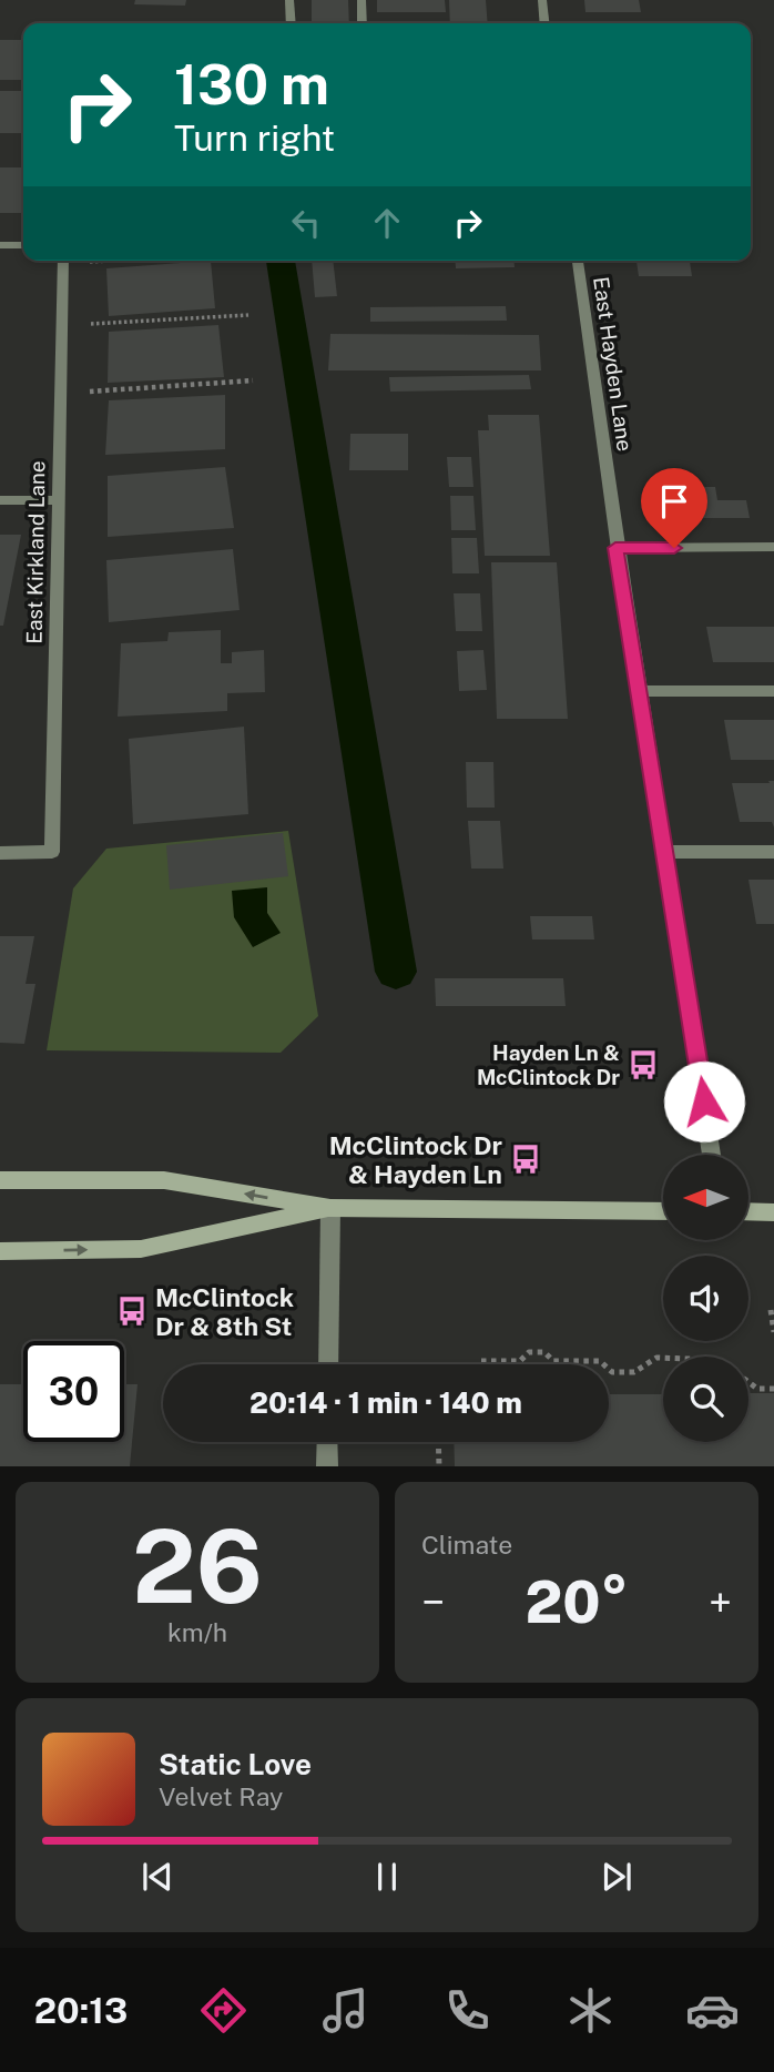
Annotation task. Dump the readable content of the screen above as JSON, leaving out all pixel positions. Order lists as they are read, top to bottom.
{
  "streets": {
    "street": ["East Hayden Lane", "East Kirkland Lane"]
  },
  "places": {
    "bus stop": ["Hayden Ln & McClintock Dr", "McClintock Dr & Hayden Ln", "McClintock Dr & 8th St"]
  },
  "north": "left",
  "page": {
    "turn": ["130 m", "Turn right"],
    "limit": "30",
    "trip": "20:14 · 1 min · 140 m",
    "tile": [
      ["26", "km/h"],
      "Climate"
    ],
    "heat": ["−", "20°", "+"],
    "song": ["Static Love", "Velvet Ray"],
    "tabs": "20:13"
  }
}
